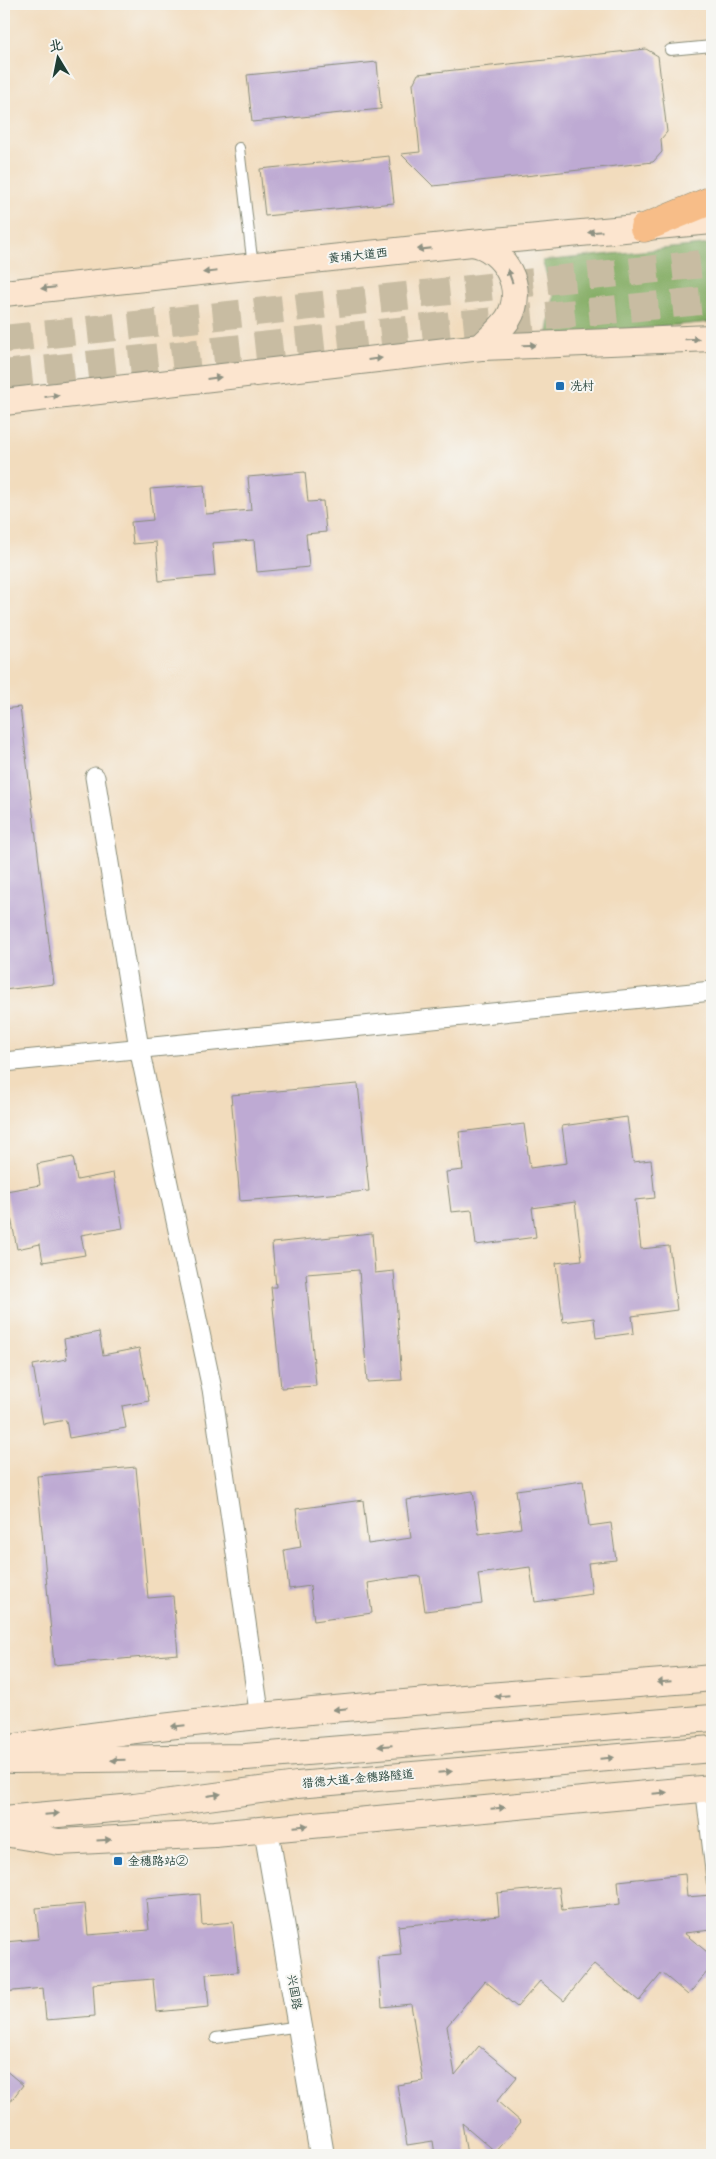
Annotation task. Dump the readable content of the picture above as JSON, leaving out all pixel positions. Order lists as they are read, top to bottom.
{
  "streets": {
    "main road": ["黄埔大道西", "猎德大道-金穗路隧道"],
    "street": ["兴国路"]
  },
  "places": {
    "transit": ["冼村", "金穗路站②"]
  },
  "north": "top"
}
